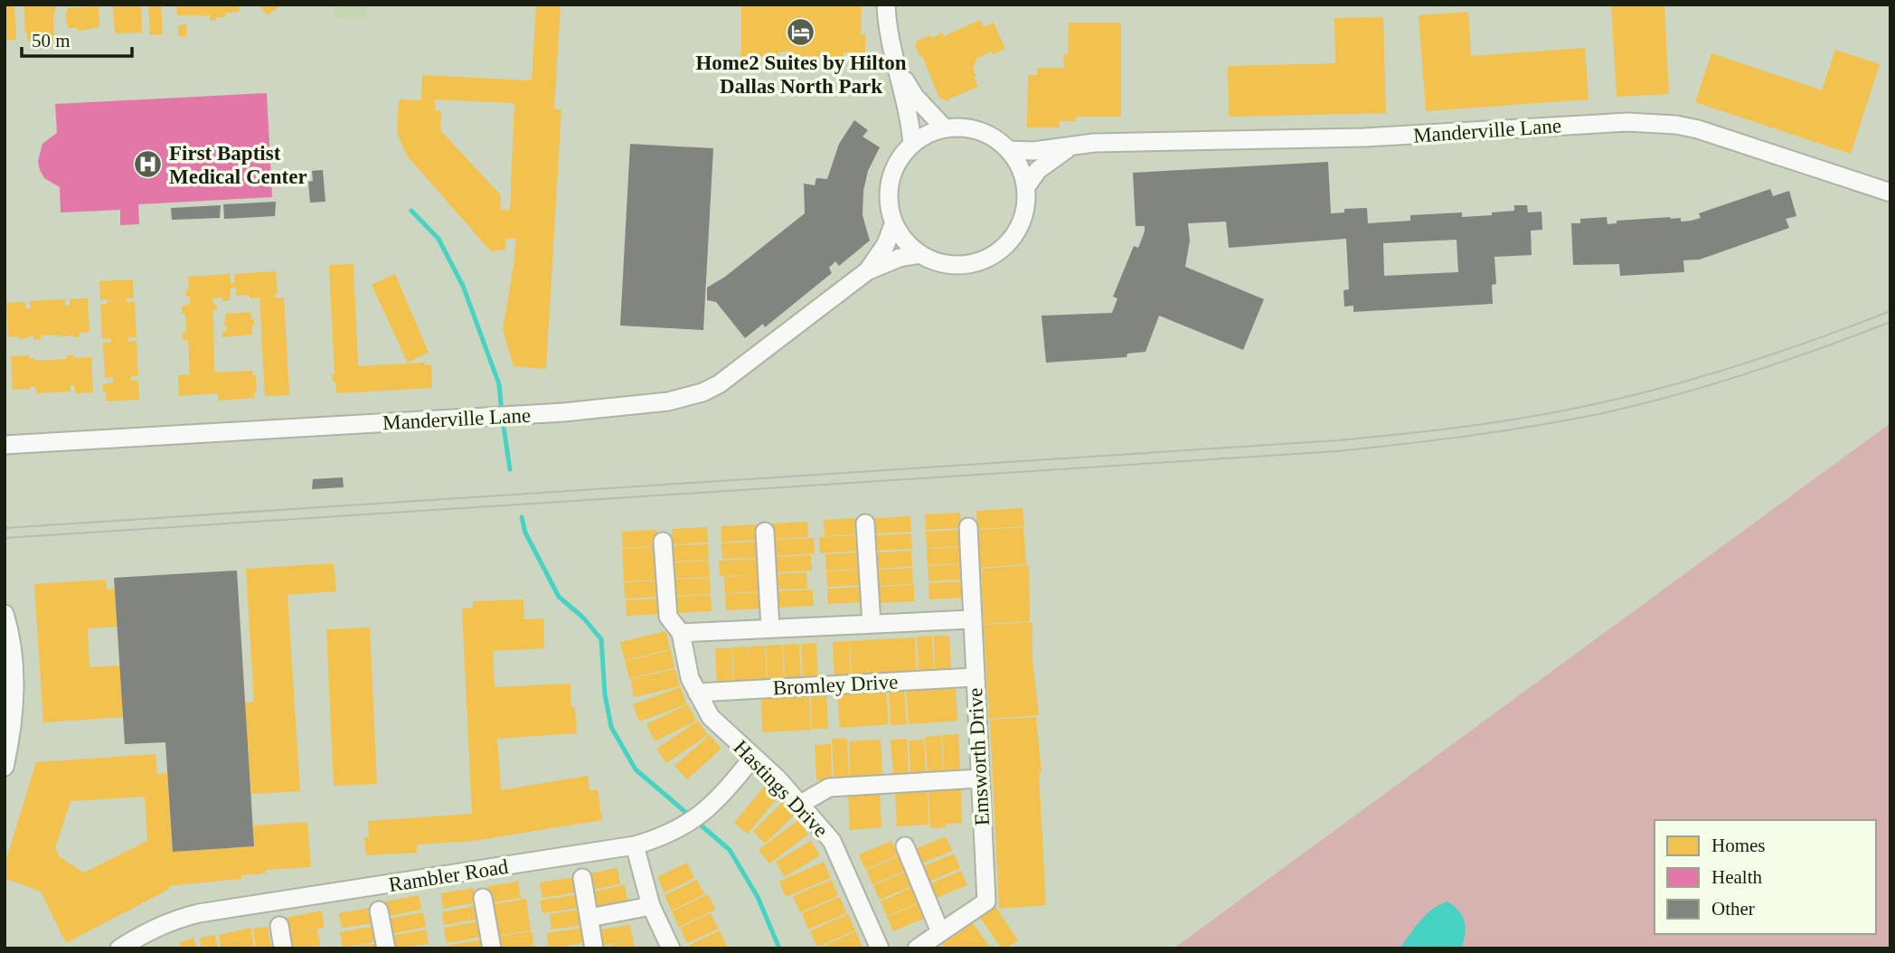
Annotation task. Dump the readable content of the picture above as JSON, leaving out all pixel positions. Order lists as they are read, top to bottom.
{
  "streets": {
    "street": [
      "Manderville Lane",
      "Bromley Drive",
      "Emsworth Drive",
      "Hastings Drive",
      "Rambler Road"
    ]
  },
  "crossings": [
    ["Bromley Drive", "Emsworth Drive"],
    ["Bromley Drive", "Hastings Drive"],
    ["Hastings Drive", "Rambler Road"]
  ],
  "places": {
    "hotel": ["Home2 Suites by Hilton Dallas North Park"],
    "hospital": ["First Baptist Medical Center"]
  },
  "legend": ["Homes", "Health", "Other"],
  "scale_bar": "50 m"
}
